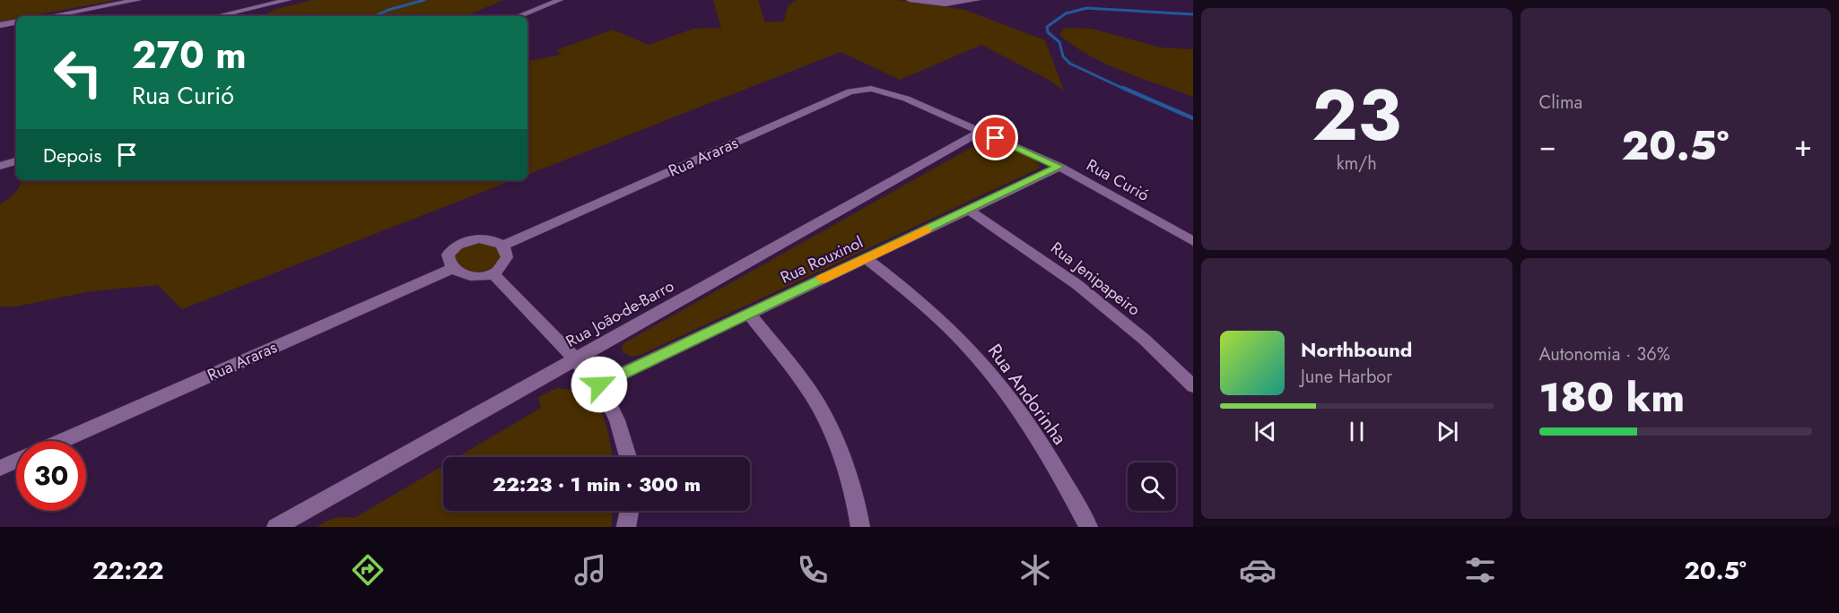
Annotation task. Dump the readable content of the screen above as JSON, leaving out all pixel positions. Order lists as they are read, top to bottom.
{
  "streets": {
    "street": [
      "Rua Araras",
      "Rua Curió",
      "Rua Rouxinol",
      "Rua Jenipapeiro",
      "Rua João-de-Barro",
      "Rua Andorinha"
    ]
  },
  "crossings": [
    ["Rua Araras", "Rua Curió"],
    ["Rua Curió", "Rua Rouxinol"],
    ["Rua Curió", "Rua João-de-Barro"],
    ["Rua Rouxinol", "Rua Jenipapeiro"],
    ["Rua Rouxinol", "Rua Andorinha"]
  ],
  "page": {
    "tile": [
      ["23", "km/h"],
      "Clima",
      ["Autonomia · 36%", "180 km"]
    ],
    "turn": ["270 m", "Rua Curió"],
    "heat": ["−", "20.5°", "+"],
    "then": "Depois",
    "song": ["Northbound", "June Harbor"],
    "limit": "30",
    "trip": "22:23 · 1 min · 300 m",
    "tabs": ["22:22", "20.5°"]
  }
}
